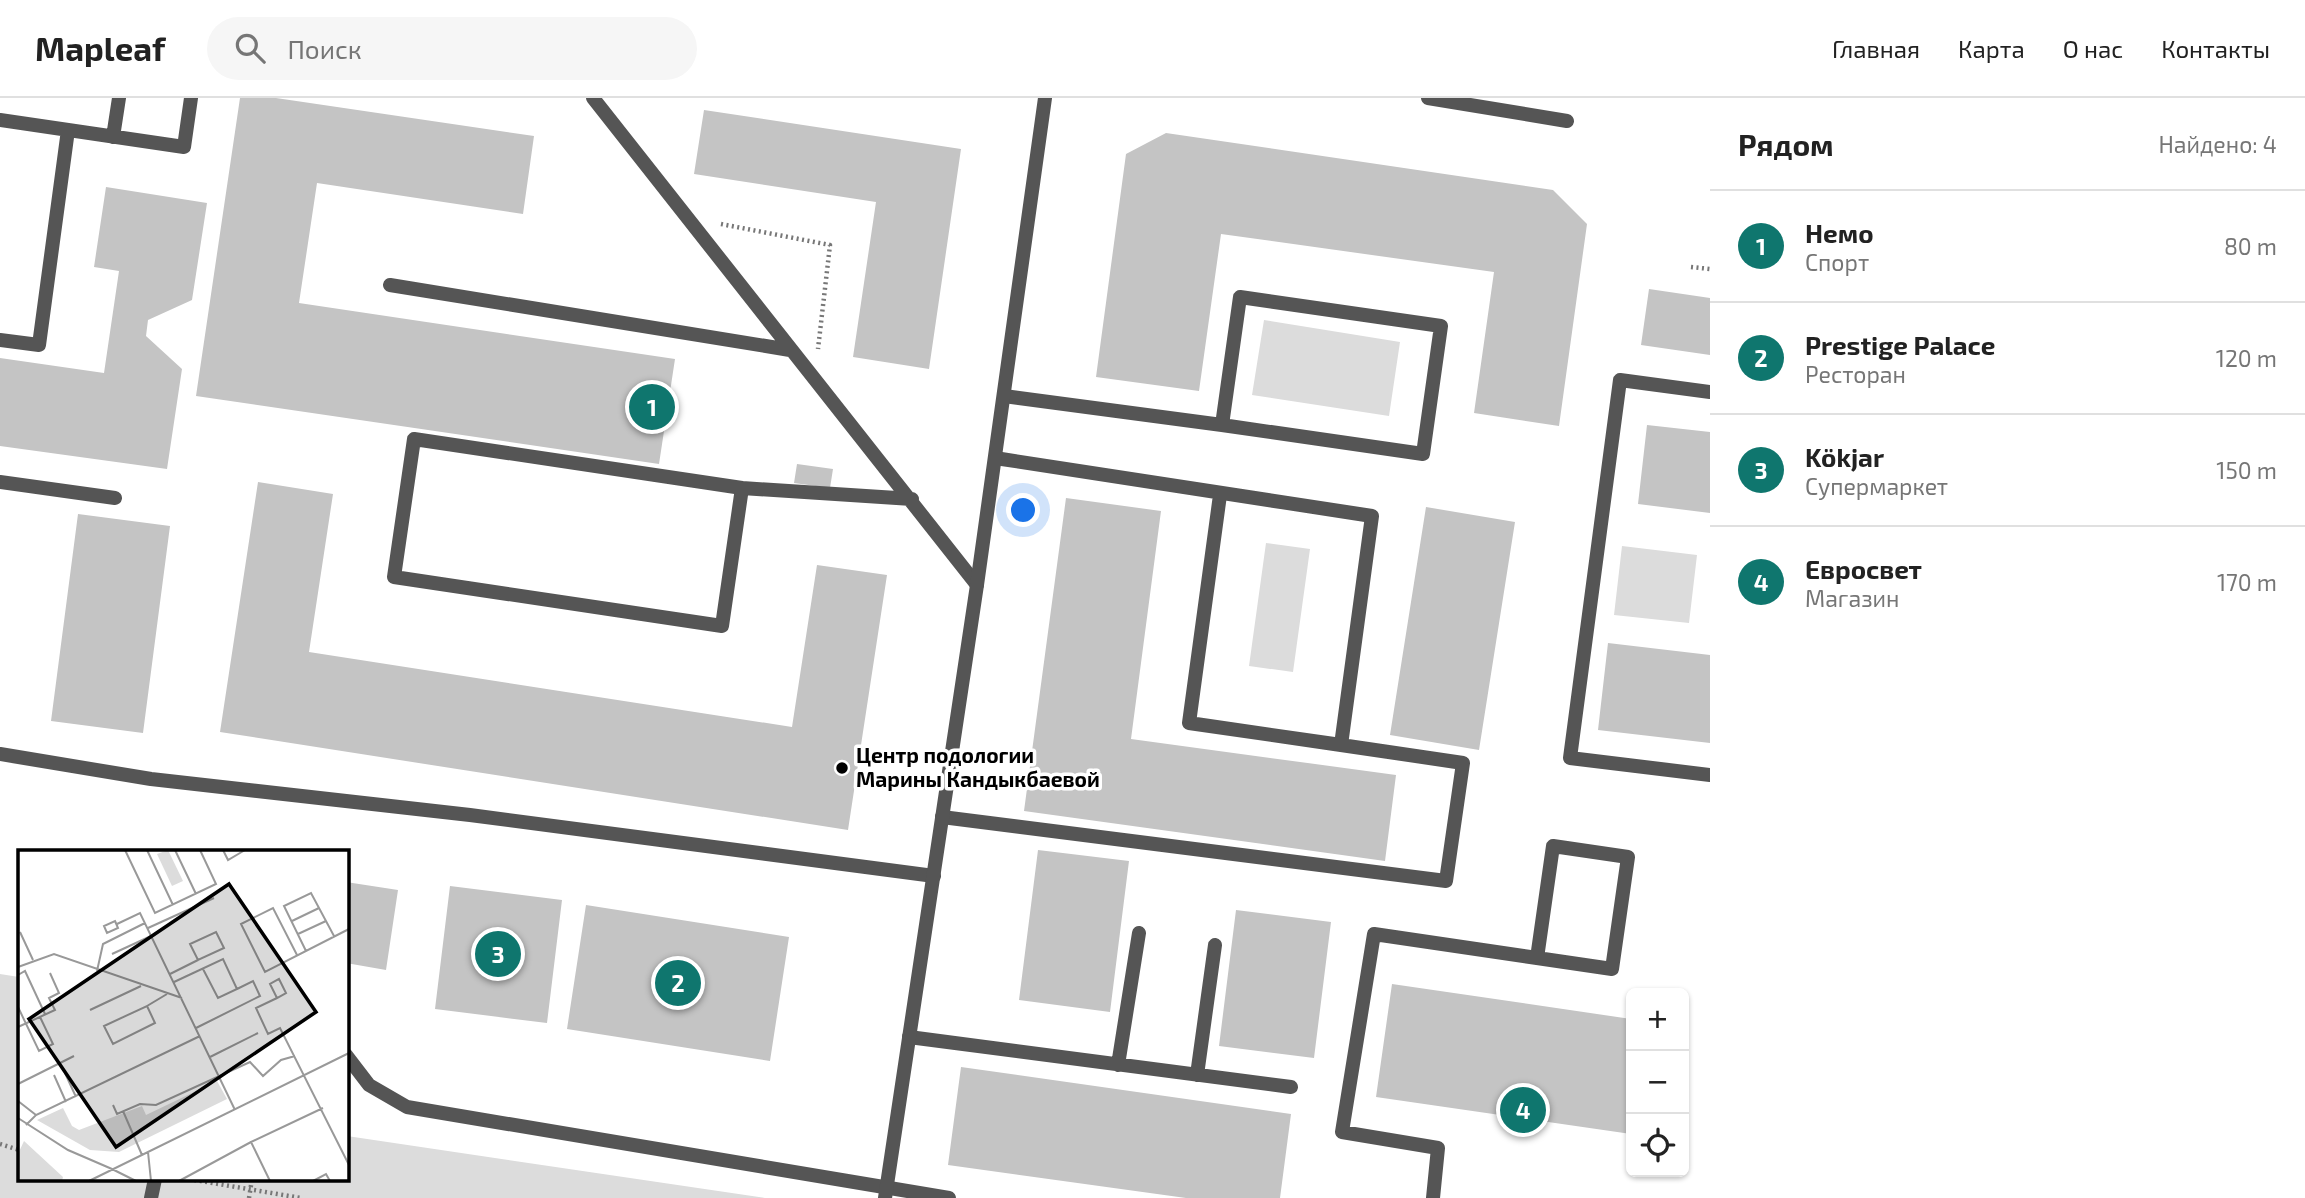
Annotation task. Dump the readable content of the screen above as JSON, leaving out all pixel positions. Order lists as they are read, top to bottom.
{
  "places": ["Центр подологии Марины Кандыкбаевой"],
  "page": {
    "header": "Mapleaf",
    "search": "Поиск",
    "nav": [
      "Главная",
      "Карта",
      "О нас",
      "Контакты"
    ],
    "heading": ["Рядом", "Найдено: 4"],
    "list": [
      {
        "mark": "1",
        "name": "Немо",
        "note": "Спорт",
        "value": "80 m"
      },
      {
        "mark": "2",
        "name": "Prestige Palace",
        "note": "Ресторан",
        "value": "120 m"
      },
      {
        "mark": "3",
        "name": "Kökjar",
        "note": "Супермаркет",
        "value": "150 m"
      },
      {
        "mark": "4",
        "name": "Евросвет",
        "note": "Магазин",
        "value": "170 m"
      }
    ],
    "pins": [
      "1",
      "3",
      "2",
      "4"
    ],
    "map_buttons": ["+", "−"]
  }
}
